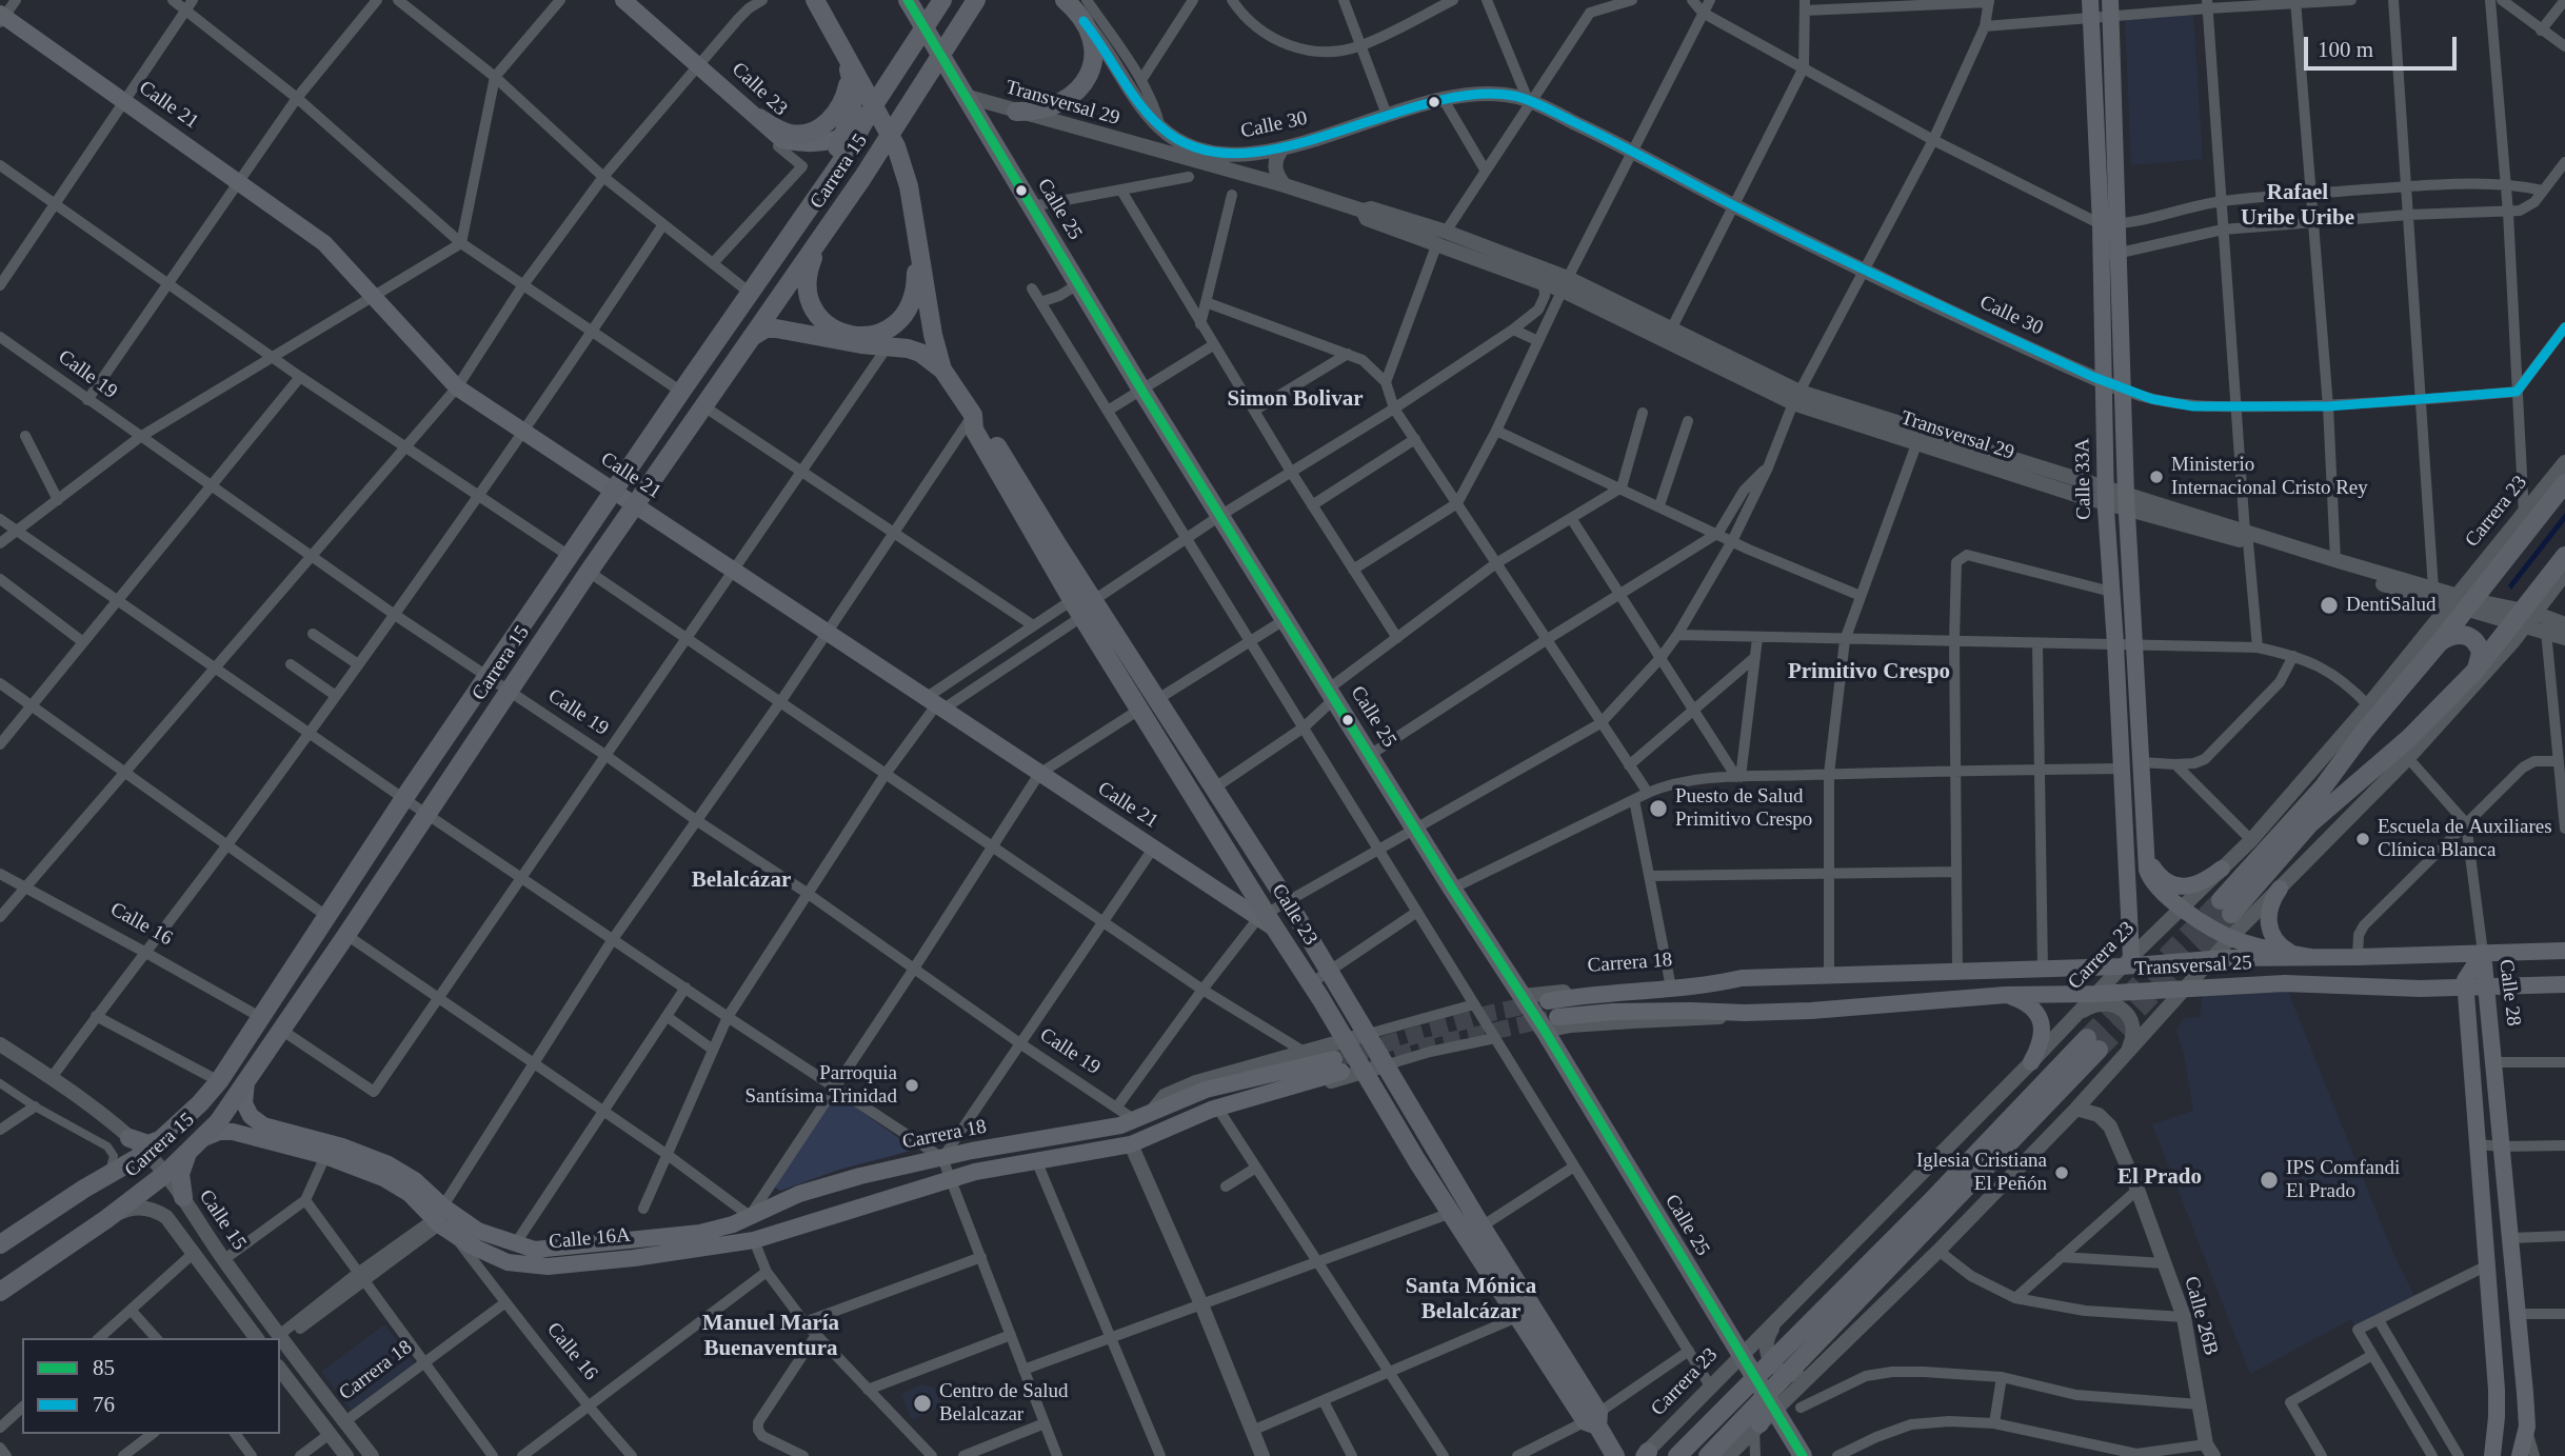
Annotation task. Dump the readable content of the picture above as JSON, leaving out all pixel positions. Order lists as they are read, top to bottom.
{
  "streets": {
    "main road": [
      "Calle 23",
      "Calle 21",
      "Carrera 15",
      "Calle 25",
      "Calle 33A",
      "Carrera 18",
      "Transversal 25",
      "Calle 28",
      "Calle 16A"
    ],
    "street": [
      "Transversal 29",
      "Calle 30",
      "Calle 19",
      "Carrera 23",
      "Calle 16",
      "Calle 15",
      "Calle 26B"
    ]
  },
  "crossings": [
    ["Calle 23", "Calle 21"],
    ["Calle 23", "Carrera 15"],
    ["Calle 23", "Carrera 18"],
    ["Transversal 29", "Calle 25"],
    ["Transversal 29", "Calle 33A"],
    ["Transversal 29", "Carrera 23"],
    ["Calle 21", "Carrera 15"],
    ["Calle 30", "Calle 33A"],
    ["Carrera 15", "Calle 19"],
    ["Carrera 15", "Calle 16"],
    ["Carrera 15", "Calle 15"],
    ["Calle 25", "Carrera 23"],
    ["Calle 25", "Carrera 18"],
    ["Calle 25", "Transversal 25"],
    ["Calle 19", "Carrera 18"],
    ["Calle 33A", "Carrera 23"],
    ["Calle 33A", "Transversal 25"],
    ["Carrera 23", "Transversal 25"],
    ["Calle 16", "Carrera 18"],
    ["Calle 16", "Calle 16A"],
    ["Carrera 18", "Transversal 25"],
    ["Carrera 18", "Calle 15"],
    ["Carrera 18", "Calle 16A"],
    ["Transversal 25", "Calle 28"]
  ],
  "districts": [
    "Rafael Uribe Uribe",
    "Simon Bolivar",
    "Primitivo Crespo",
    "Belalcázar",
    "El Prado",
    "Santa Mónica Belalcázar",
    "Manuel María Buenaventura"
  ],
  "places": [
    "Ministerio Internacional Cristo Rey",
    "DentiSalud",
    "Puesto de Salud Primitivo Crespo",
    "Escuela de Auxiliares Clínica Blanca",
    "Parroquia Santísima Trinidad",
    "Iglesia Cristiana El Peñón",
    "IPS Comfandi El Prado",
    "Centro de Salud Belalcazar"
  ],
  "lines": ["transit line 85", "transit line 76"],
  "legend": ["85", "76"],
  "scale_bar": "100 m"
}
